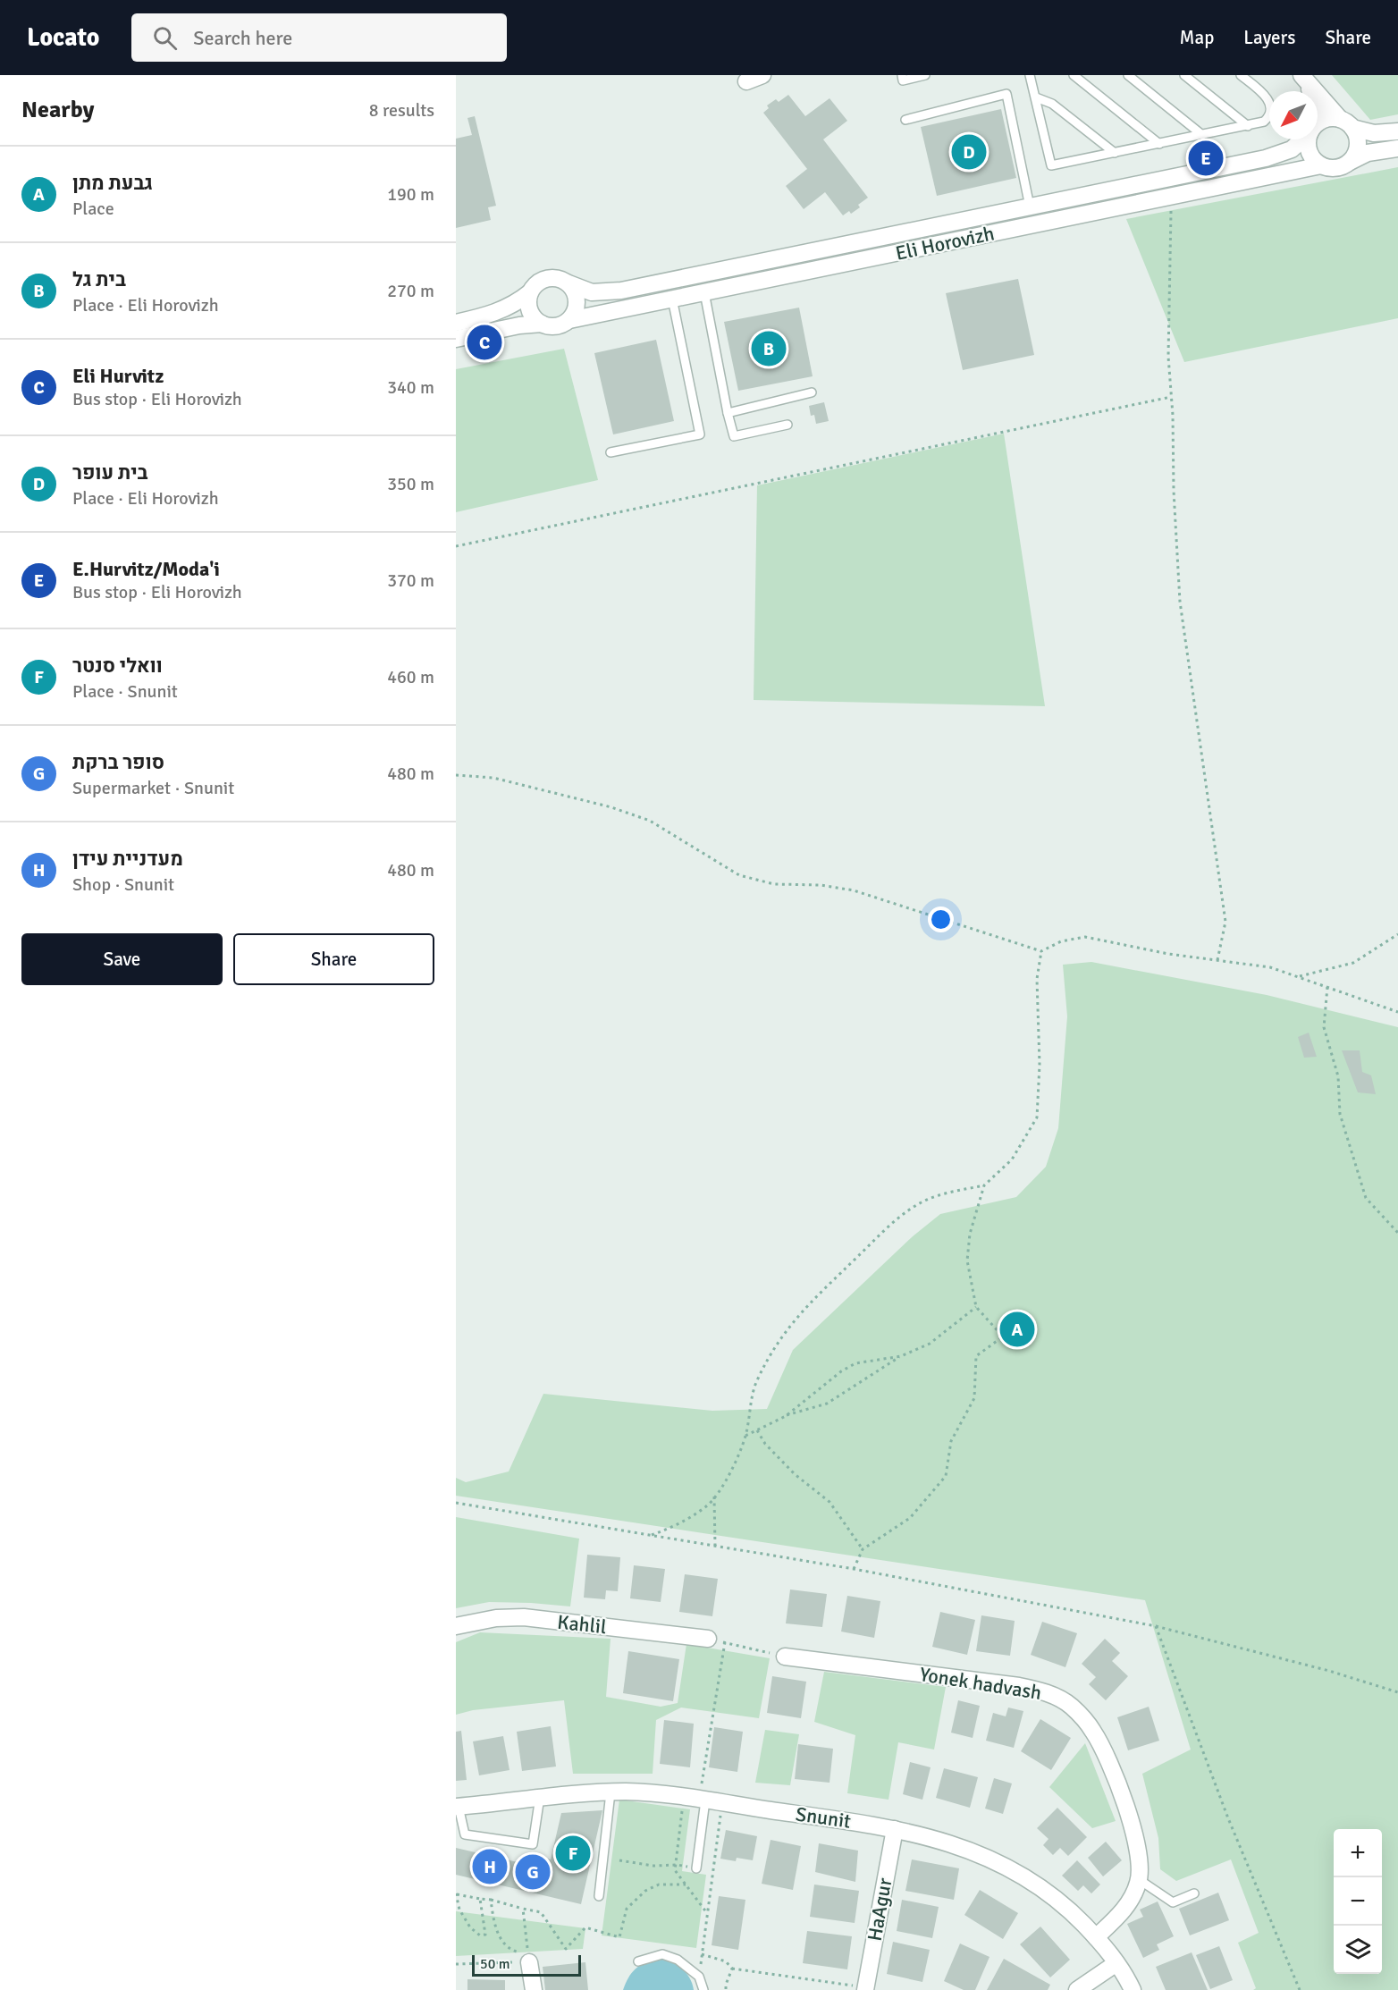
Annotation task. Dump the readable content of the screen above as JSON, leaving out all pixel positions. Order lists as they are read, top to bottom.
{
  "streets": {
    "street": [
      "Eli Horovizh",
      "Kahlil",
      "Yonek hadvash",
      "Snunit",
      "HaAgur"
    ]
  },
  "crossings": [
    ["Yonek hadvash", "Snunit"],
    ["Snunit", "HaAgur"]
  ],
  "scale_bar": "50 m",
  "north": "bottom left",
  "page": {
    "header": "Locato",
    "search": "Search here",
    "nav": ["Map", "Layers", "Share"],
    "heading": ["Nearby", "8 results"],
    "pins": [
      "D",
      "E",
      "C",
      "B",
      "A",
      "F",
      "H",
      "G"
    ],
    "list": [
      {
        "mark": "A",
        "name": "גבעת מתן",
        "note": "Place",
        "value": "190 m"
      },
      {
        "mark": "B",
        "name": "בית גל",
        "note": "Place · Eli Horovizh",
        "value": "270 m"
      },
      {
        "mark": "C",
        "name": "Eli Hurvitz",
        "note": "Bus stop · Eli Horovizh",
        "value": "340 m"
      },
      {
        "mark": "D",
        "name": "בית עופר",
        "note": "Place · Eli Horovizh",
        "value": "350 m"
      },
      {
        "mark": "E",
        "name": "E.Hurvitz/Moda'i",
        "note": "Bus stop · Eli Horovizh",
        "value": "370 m"
      },
      {
        "mark": "F",
        "name": "וואלי סנטר",
        "note": "Place · Snunit",
        "value": "460 m"
      },
      {
        "mark": "G",
        "name": "סופר ברקת",
        "note": "Supermarket · Snunit",
        "value": "480 m"
      },
      {
        "mark": "H",
        "name": "מעדניית עידן",
        "note": "Shop · Snunit",
        "value": "480 m"
      }
    ],
    "buttons": ["Save", "Share"],
    "map_buttons": ["+", "−"],
    "scale": "50 m"
  }
}
